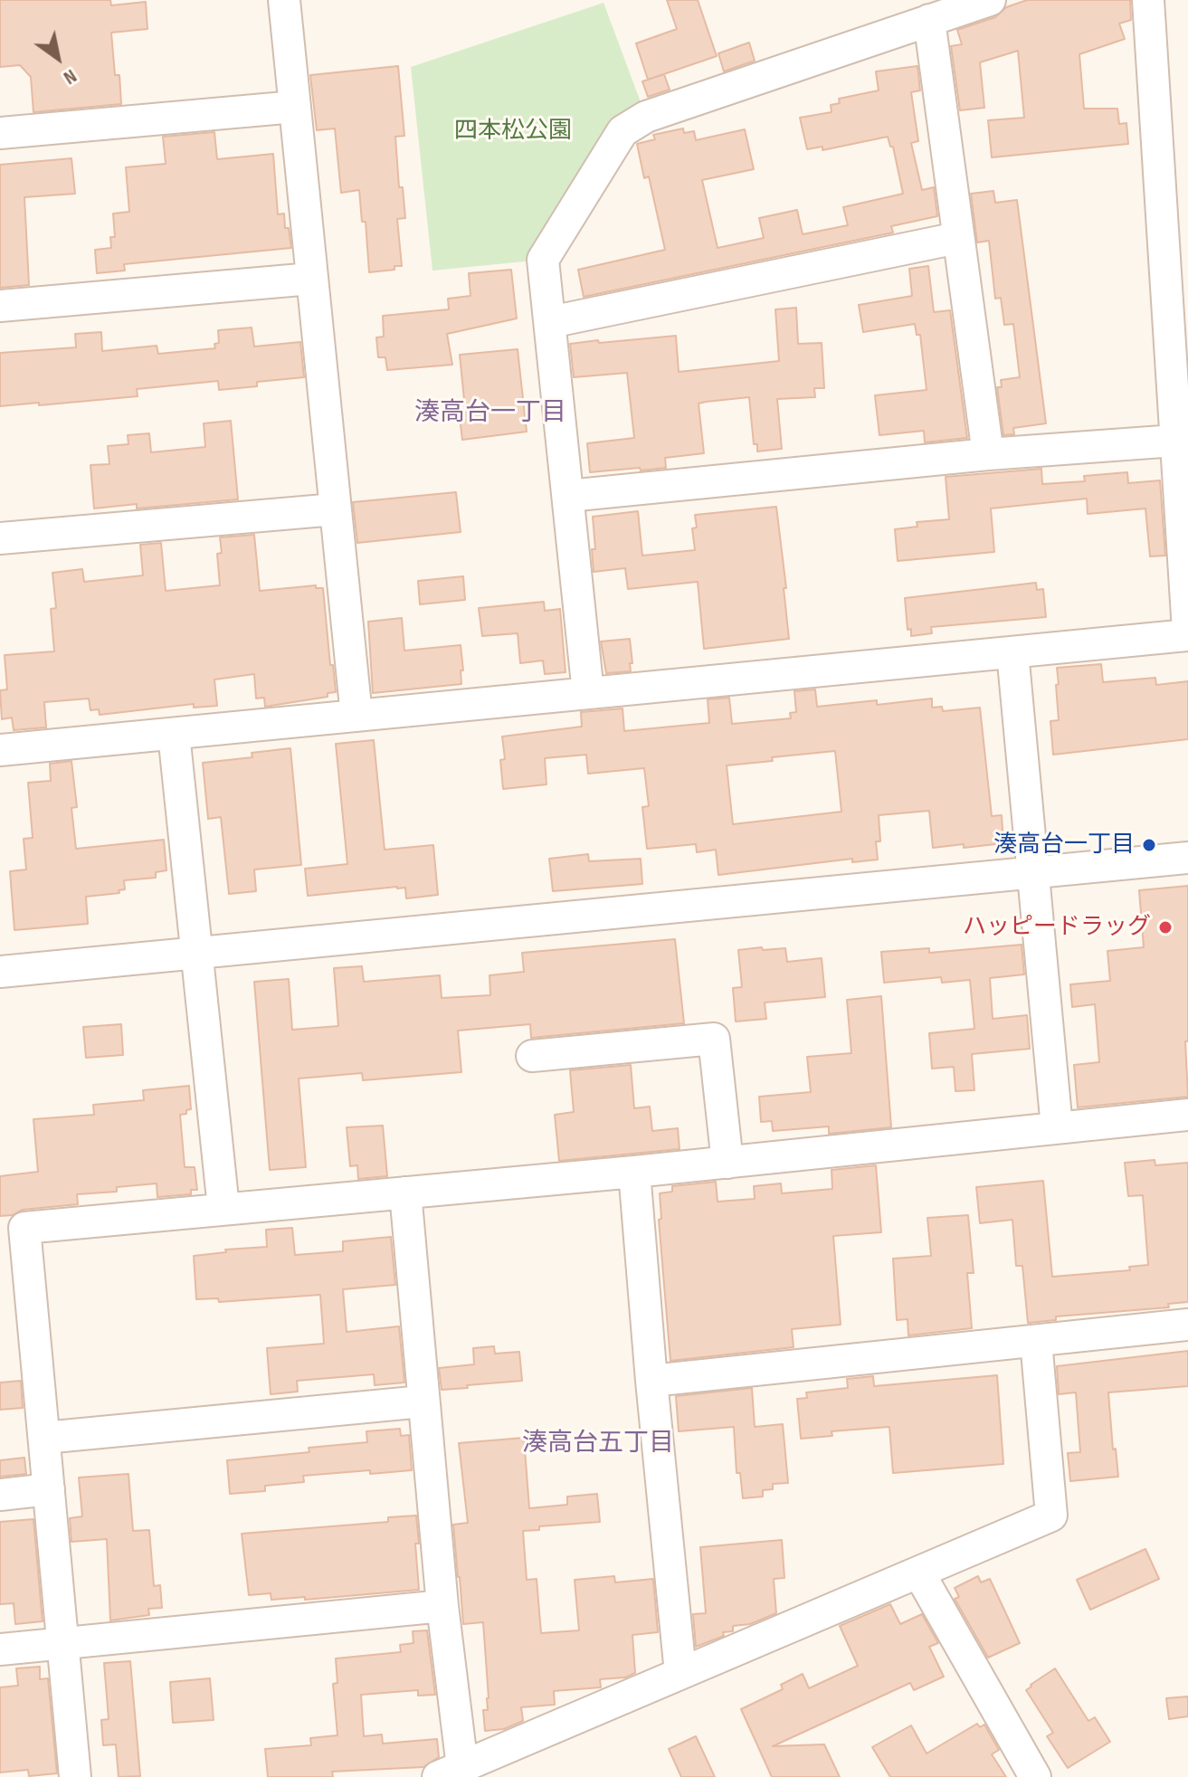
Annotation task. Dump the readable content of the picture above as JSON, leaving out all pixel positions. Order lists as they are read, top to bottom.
{
  "districts": ["湊高台一丁目", "湊高台五丁目"],
  "parks": ["四本松公園"],
  "places": ["湊高台一丁目", "ハッピードラッグ"],
  "north": "bottom right"
}
